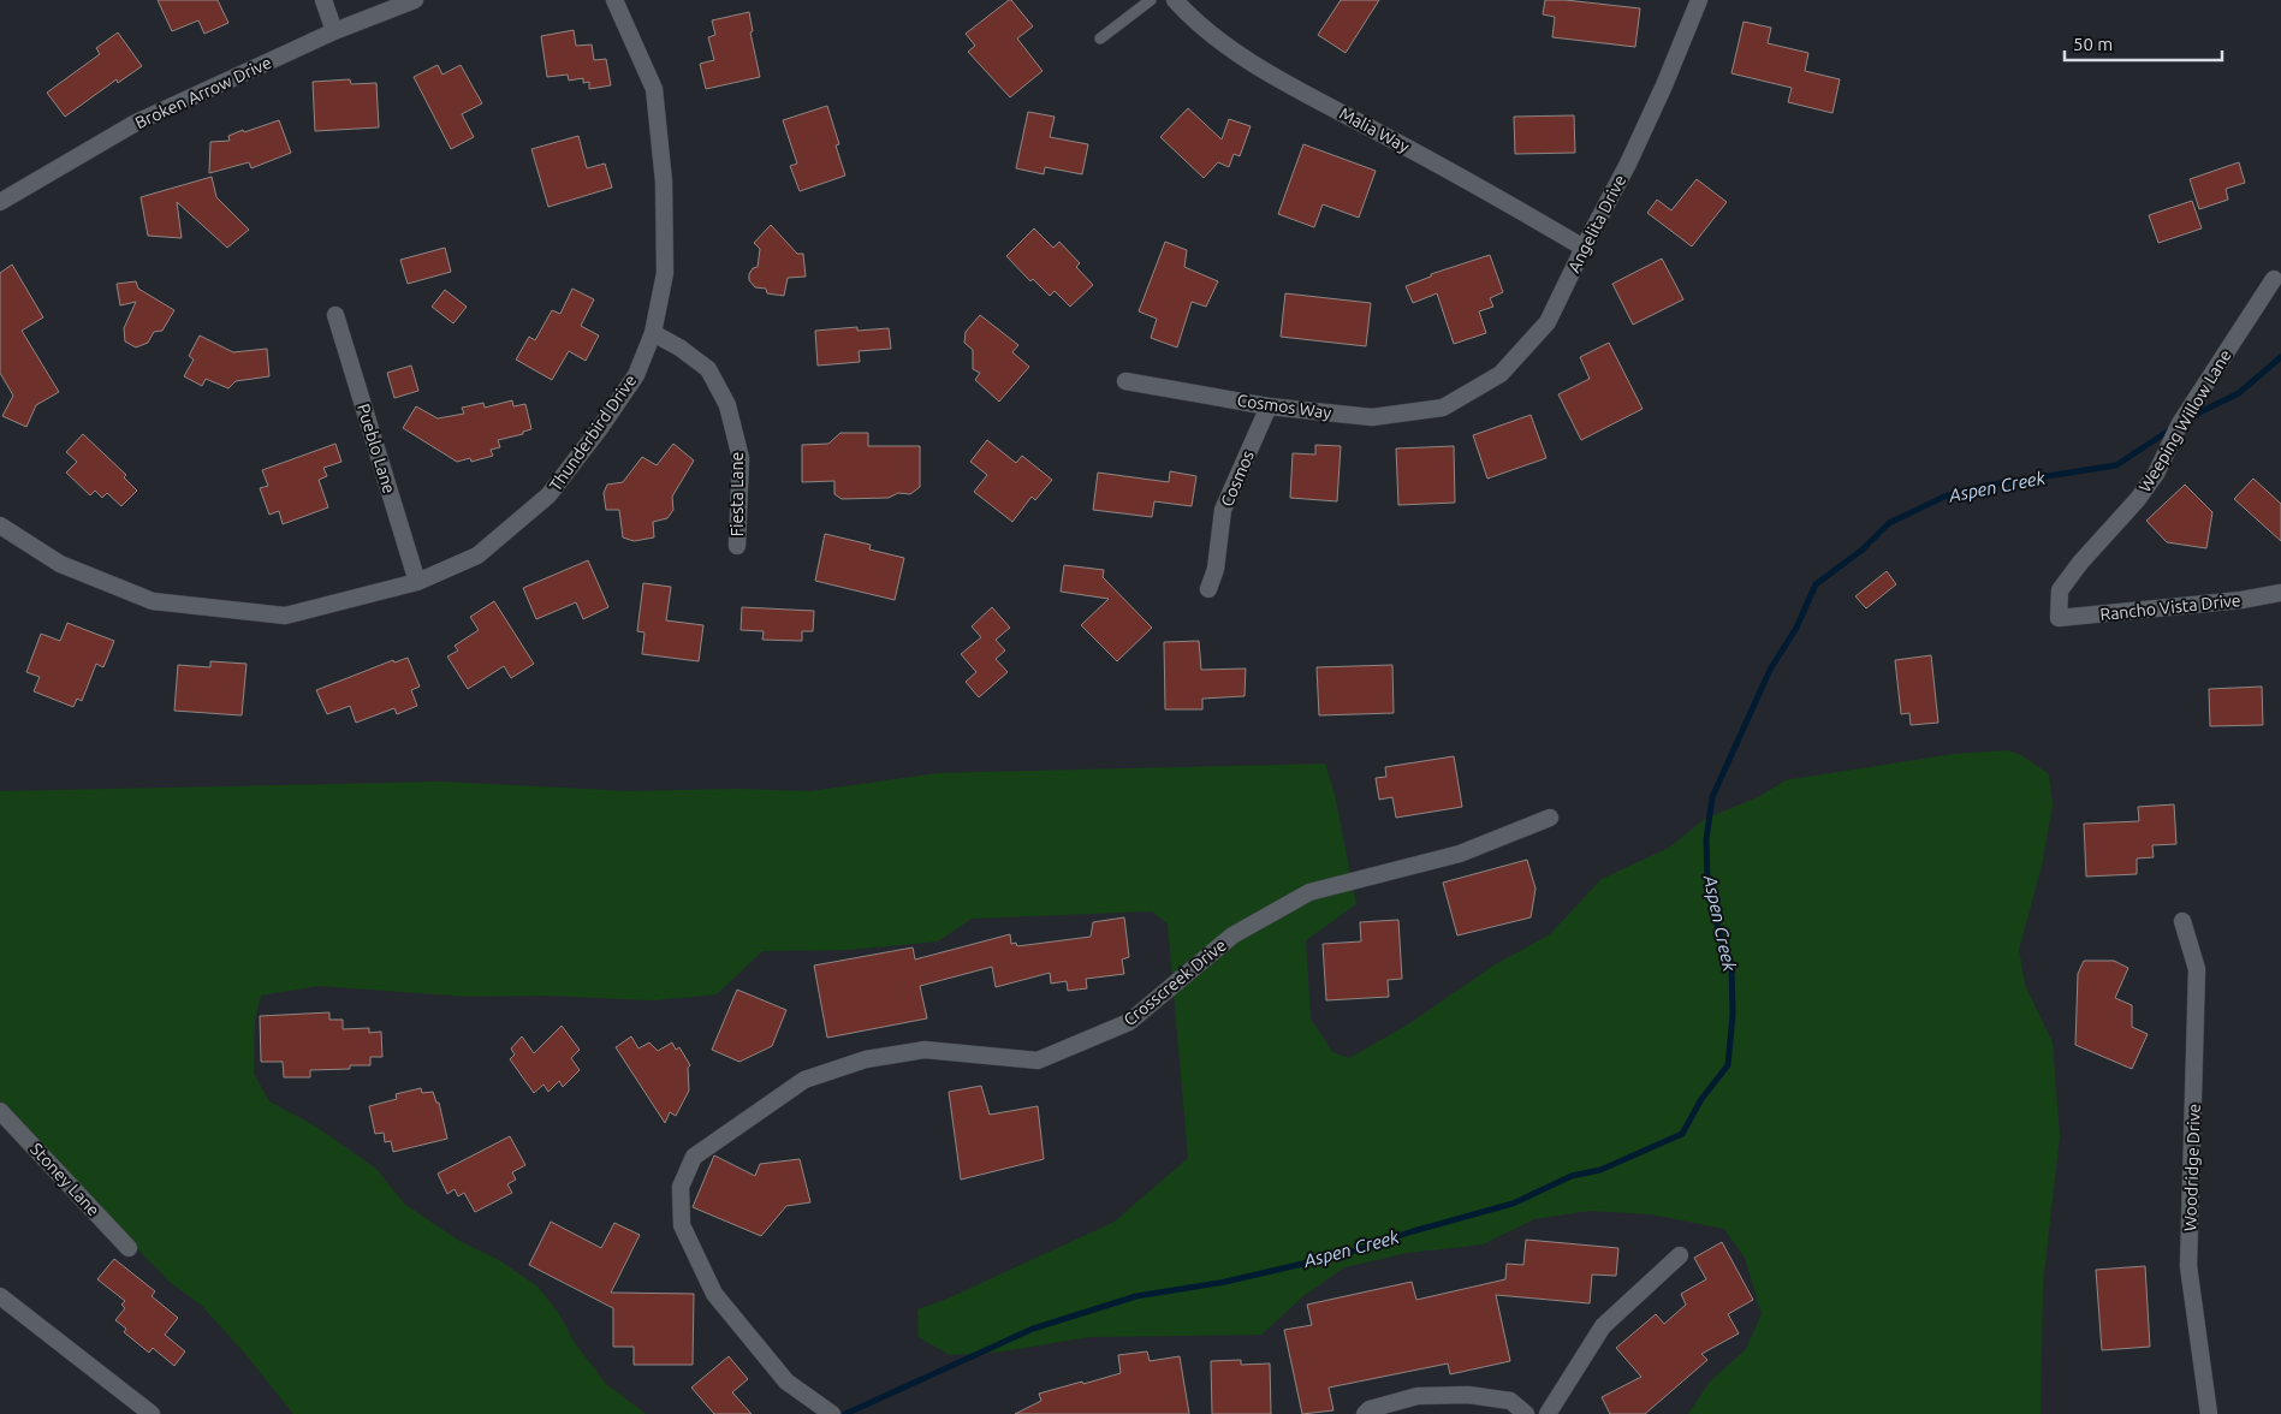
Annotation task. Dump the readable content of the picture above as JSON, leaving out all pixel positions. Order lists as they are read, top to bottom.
{
  "streets": {
    "street": [
      "Broken Arrow Drive",
      "Malia Way",
      "Angelita Drive",
      "Cosmos Way",
      "Weeping Willow Lane",
      "Thunderbird Drive",
      "Pueblo Lane",
      "Cosmos",
      "Fiesta Lane",
      "Rancho Vista Drive",
      "Crosscreek Drive",
      "Woodridge Drive",
      "Stoney Lane"
    ]
  },
  "crossings": [
    ["Malia Way", "Angelita Drive"],
    ["Angelita Drive", "Cosmos Way"],
    ["Cosmos Way", "Cosmos"],
    ["Weeping Willow Lane", "Rancho Vista Drive"],
    ["Thunderbird Drive", "Pueblo Lane"],
    ["Thunderbird Drive", "Fiesta Lane"]
  ],
  "water": ["Aspen Creek"],
  "scale_bar": "50 m"
}
